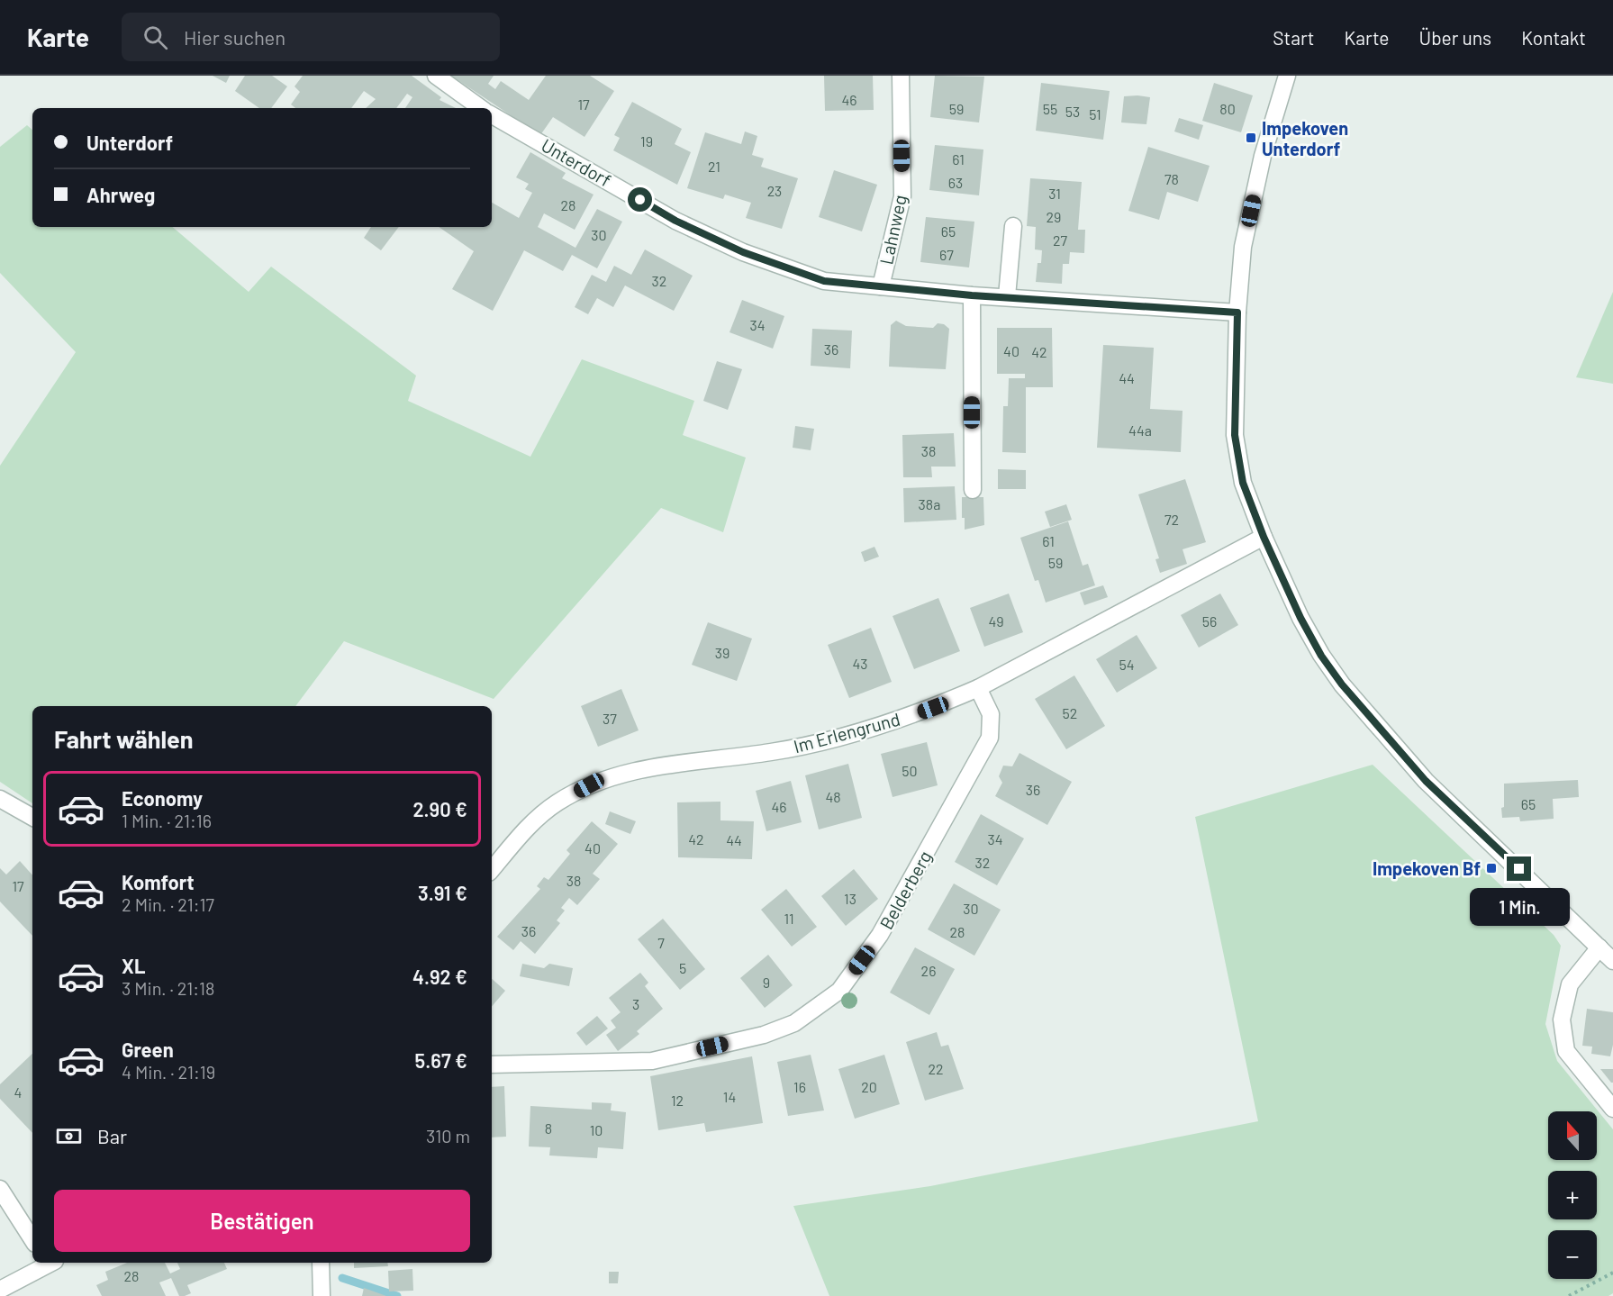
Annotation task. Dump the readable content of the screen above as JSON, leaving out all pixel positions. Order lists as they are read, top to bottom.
{
  "streets": {
    "street": [
      "Unterdorf",
      "Lahnweg",
      "Im Erlengrund",
      "Belderberg"
    ]
  },
  "crossings": [
    ["Unterdorf", "Lahnweg"],
    ["Im Erlengrund", "Belderberg"]
  ],
  "places": {
    "transit": ["Impekoven Unterdorf", "Impekoven Bf"]
  },
  "house_numbers": [
    "46",
    "17",
    "59",
    "55",
    "80",
    "53",
    "51",
    "19",
    "61",
    "21",
    "78",
    "63",
    "23",
    "31",
    "28",
    "29",
    "65",
    "30",
    "27",
    "67",
    "32",
    "34",
    "36",
    "40",
    "42",
    "44",
    "44a",
    "38",
    "38a",
    "72",
    "61",
    "59",
    "49",
    "56",
    "39",
    "43",
    "54",
    "52",
    "37",
    "50",
    "36",
    "48",
    "65",
    "46",
    "42",
    "34",
    "44",
    "40",
    "32",
    "38",
    "17",
    "13",
    "30",
    "11",
    "36",
    "28",
    "7",
    "5",
    "26",
    "9",
    "3",
    "22",
    "16",
    "20",
    "4",
    "14",
    "12",
    "8",
    "10",
    "28"
  ],
  "north": "top",
  "page": {
    "header": "Karte",
    "search": "Hier suchen",
    "nav": [
      "Start",
      "Karte",
      "Über uns",
      "Kontakt"
    ],
    "banner": ["Unterdorf", "Ahrweg"],
    "heading": "Fahrt wählen",
    "list": [
      {
        "name": "Economy",
        "note": "1 Min. · 21:16",
        "value": "2.90 €"
      },
      {
        "name": "Komfort",
        "note": "2 Min. · 21:17",
        "value": "3.91 €"
      },
      {
        "name": "XL",
        "note": "3 Min. · 21:18",
        "value": "4.92 €"
      },
      {
        "name": "Green",
        "note": "4 Min. · 21:19",
        "value": "5.67 €"
      }
    ],
    "bubble": "1 Min.",
    "pay": ["Bar", "310 m"],
    "map_buttons": ["+", "−"],
    "buttons": "Bestätigen"
  }
}
